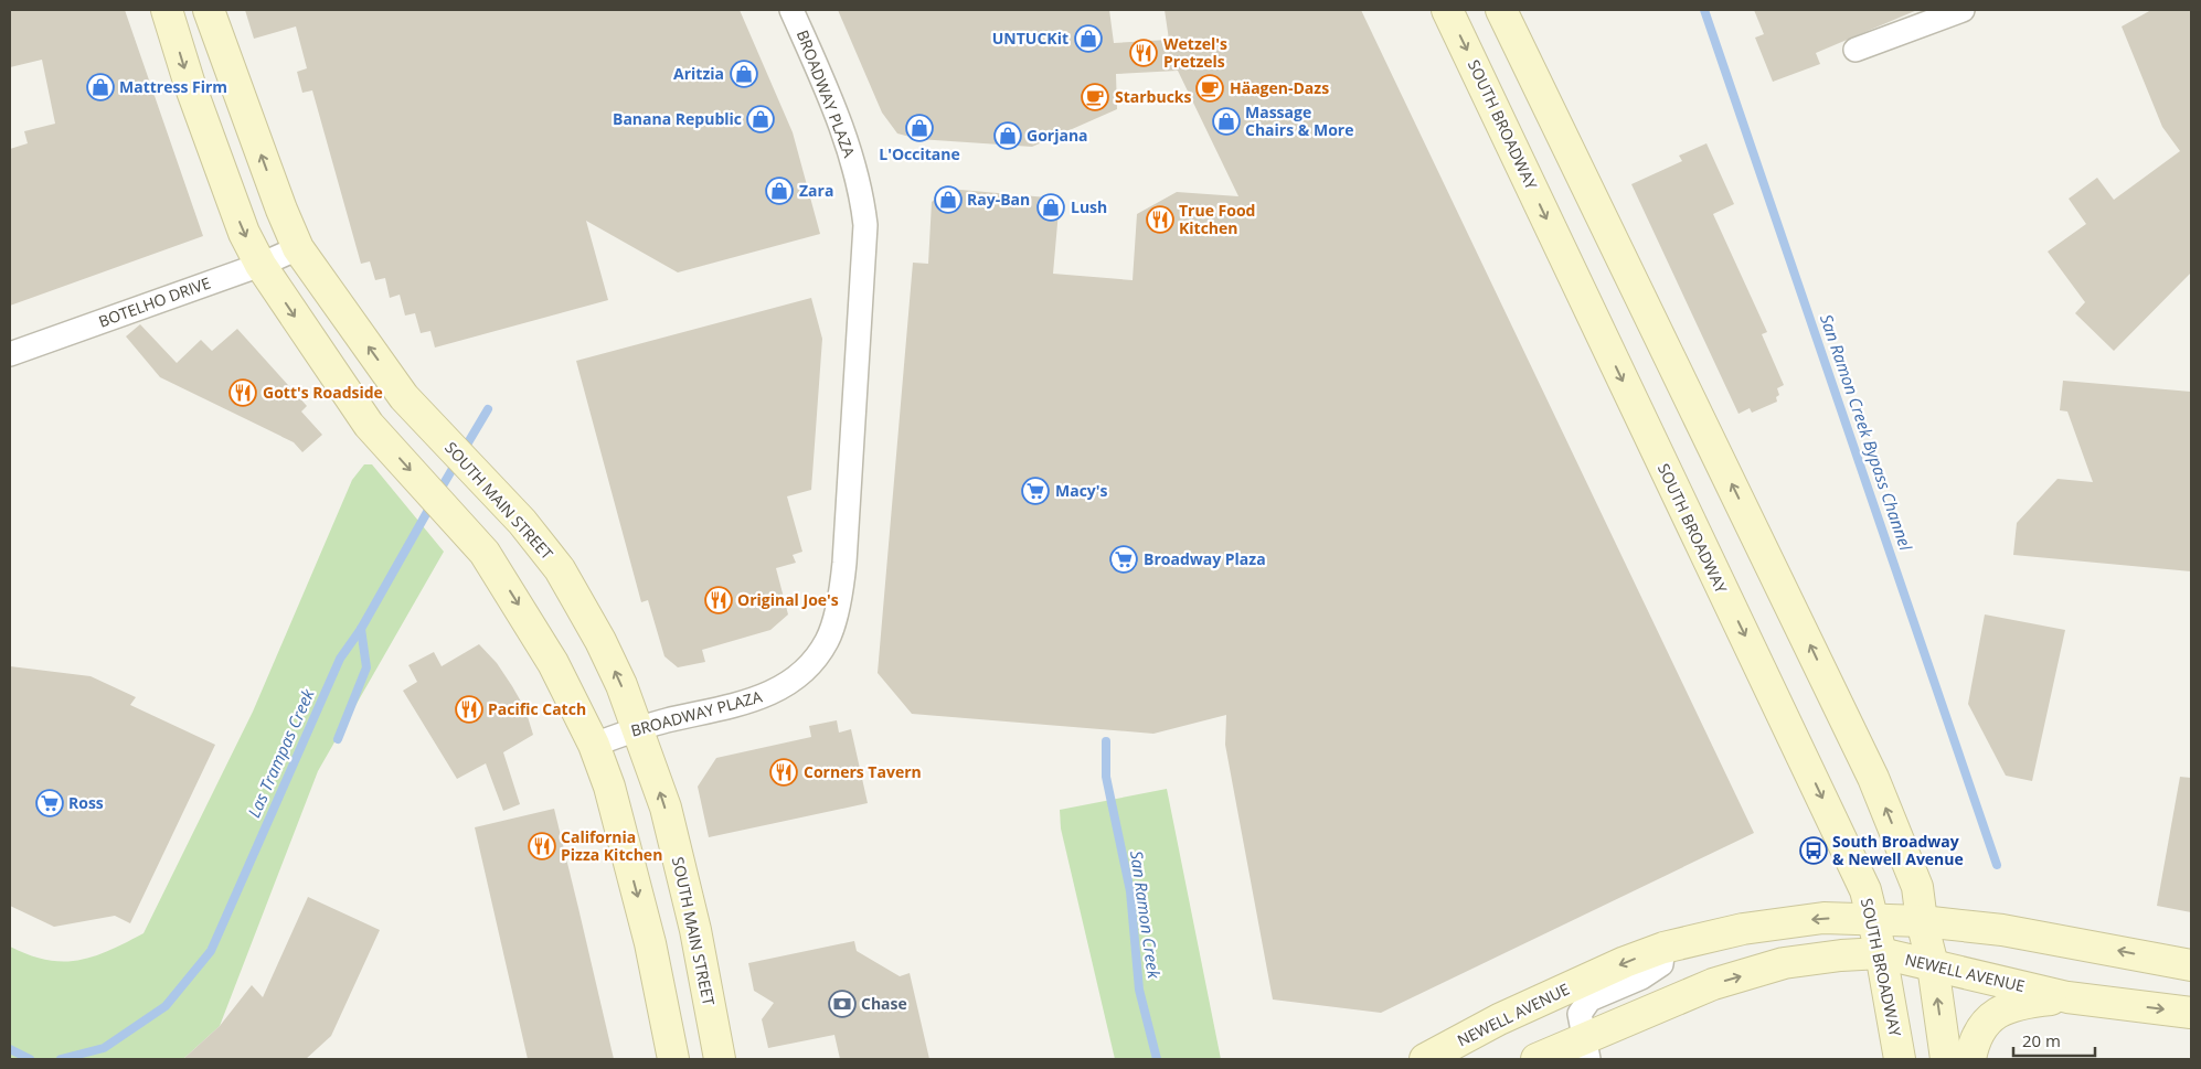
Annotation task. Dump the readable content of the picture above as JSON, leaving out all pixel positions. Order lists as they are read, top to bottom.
{
  "streets": {
    "main road": ["SOUTH BROADWAY", "SOUTH MAIN STREET", "NEWELL AVENUE"],
    "street": ["BROADWAY PLAZA", "BOTELHO DRIVE"]
  },
  "crossings": [
    ["BROADWAY PLAZA", "SOUTH MAIN STREET"],
    ["SOUTH BROADWAY", "NEWELL AVENUE"],
    ["BOTELHO DRIVE", "SOUTH MAIN STREET"]
  ],
  "water": ["San Ramon Creek Bypass Channel", "Las Trampas Creek", "San Ramon Creek"],
  "places": {
    "shop": [
      "UNTUCKit",
      "Aritzia",
      "Mattress Firm",
      "Banana Republic",
      "Massage Chairs & More",
      "L'Occitane",
      "Gorjana",
      "Zara",
      "Ray-Ban",
      "Lush"
    ],
    "restaurant": [
      "Wetzel's Pretzels",
      "True Food Kitchen",
      "Gott's Roadside",
      "Original Joe's",
      "Pacific Catch",
      "Corners Tavern",
      "California Pizza Kitchen"
    ],
    "cafe": ["Häagen-Dazs", "Starbucks"],
    "supermarket": ["Macy's", "Broadway Plaza", "Ross"],
    "bus stop": ["South Broadway & Newell Avenue"],
    "bank": ["Chase"]
  },
  "scale_bar": "20 m"
}
